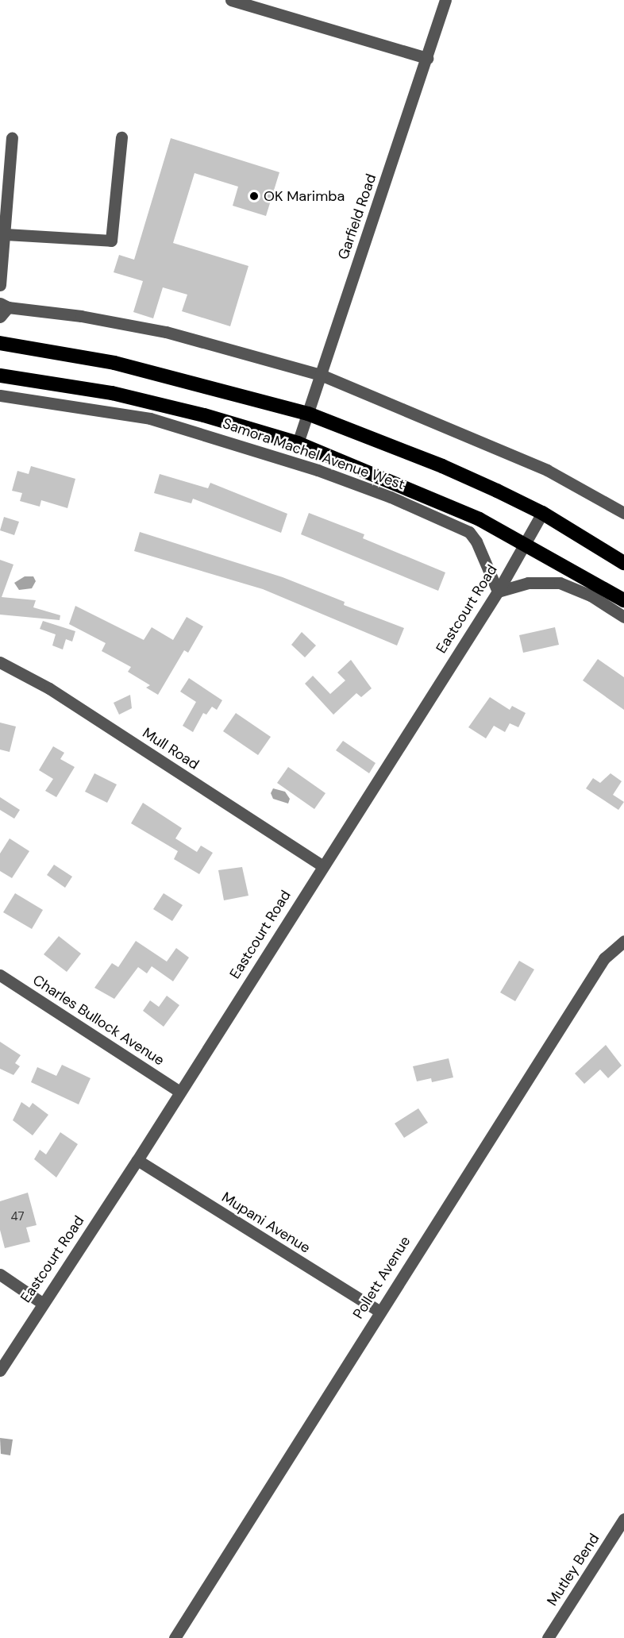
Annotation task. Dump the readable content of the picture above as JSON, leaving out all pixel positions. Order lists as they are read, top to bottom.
{
  "streets": {
    "highway": ["Samora Machel Avenue West"],
    "street": [
      "Garfield Road",
      "Eastcourt Road",
      "Mull Road",
      "Charles Bullock Avenue",
      "Mupani Avenue",
      "Pollett Avenue",
      "Mutley Bend"
    ]
  },
  "crossings": [
    ["Garfield Road", "Samora Machel Avenue West"],
    ["Samora Machel Avenue West", "Eastcourt Road"],
    ["Eastcourt Road", "Mull Road"],
    ["Eastcourt Road", "Charles Bullock Avenue"],
    ["Eastcourt Road", "Mupani Avenue"],
    ["Mupani Avenue", "Pollett Avenue"]
  ],
  "places": ["OK Marimba"],
  "house_numbers": ["47"]
}
